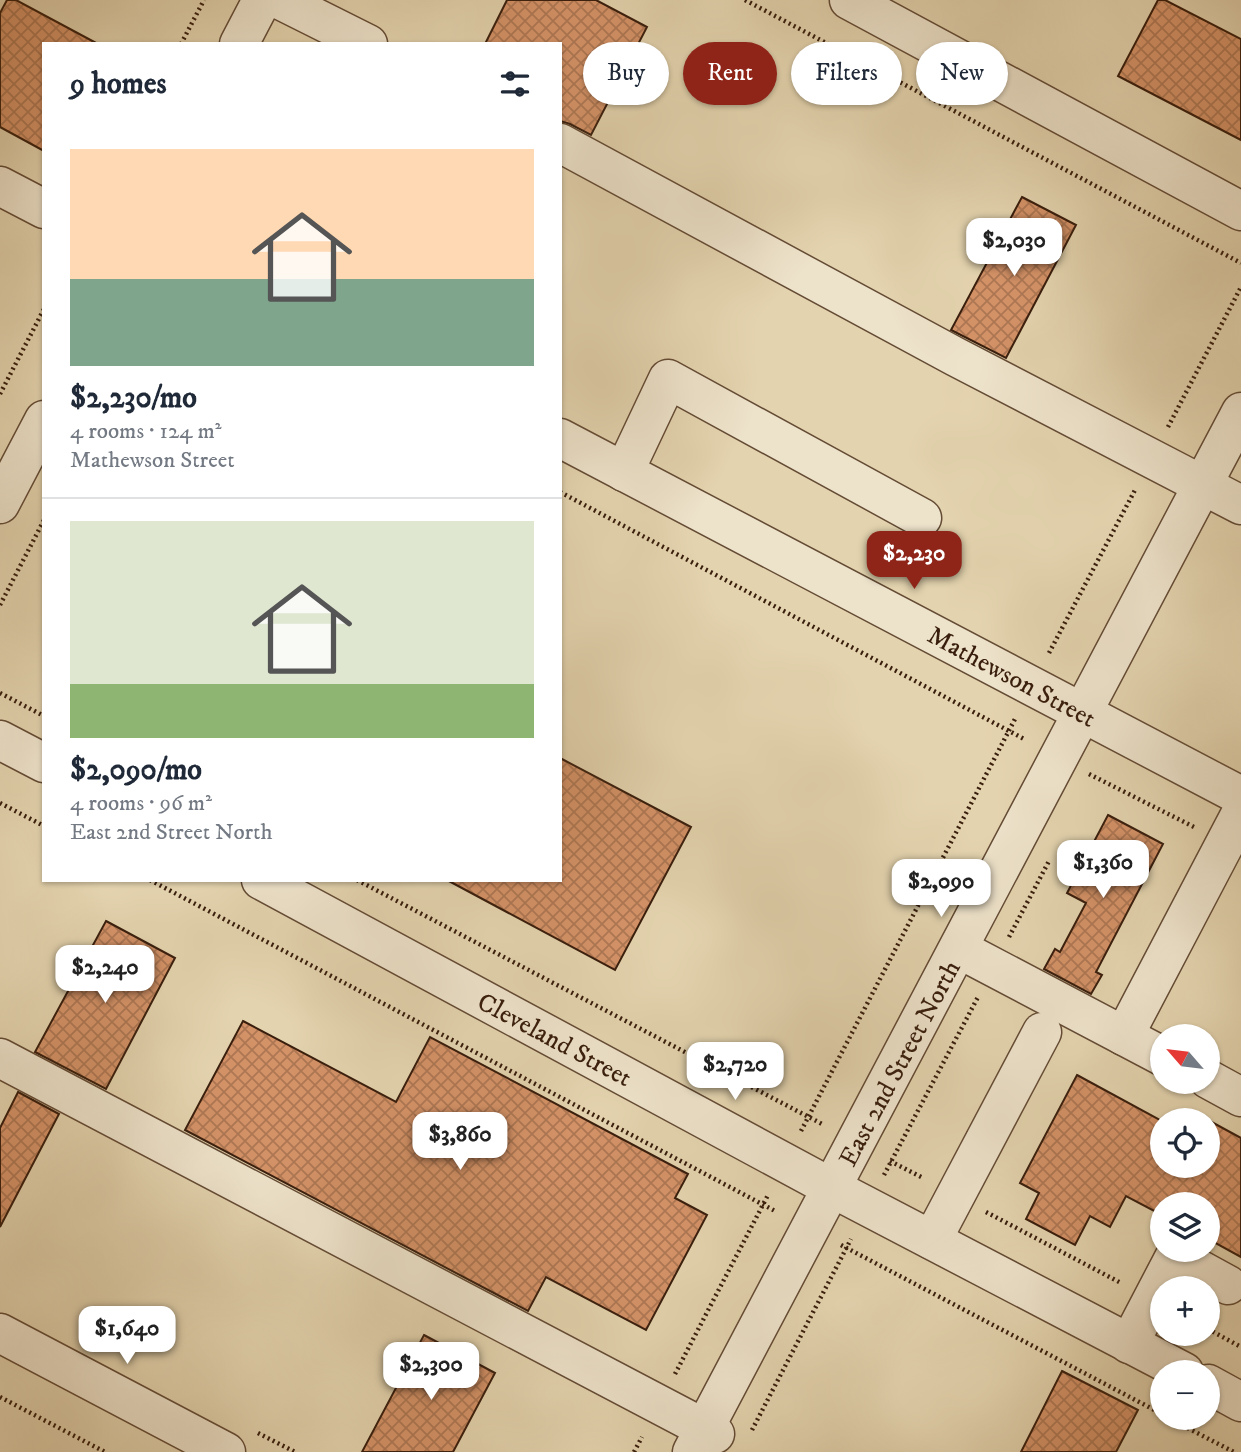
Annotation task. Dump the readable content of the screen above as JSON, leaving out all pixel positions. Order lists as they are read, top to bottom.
{
  "streets": {
    "street": ["Mathewson Street", "Cleveland Street", "East 2nd Street North"]
  },
  "crossings": [
    ["Mathewson Street", "East 2nd Street North"],
    ["Cleveland Street", "East 2nd Street North"]
  ],
  "north": "top left",
  "page": {
    "chip": [
      "Buy",
      "Rent",
      "Filters",
      "New"
    ],
    "heading": "9 homes",
    "list": [
      {
        "name": "$2,230/mo",
        "note": "4 rooms · 124 m² · Mathewson Street"
      },
      {
        "name": "$2,090/mo",
        "note": "4 rooms · 96 m² · East 2nd Street North"
      }
    ],
    "price": [
      "$2,030",
      "$2,230",
      "$1,360",
      "$2,090",
      "$2,240",
      "$2,720",
      "$3,860",
      "$1,640",
      "$2,300"
    ],
    "map_buttons": ["+", "−"]
  }
}
